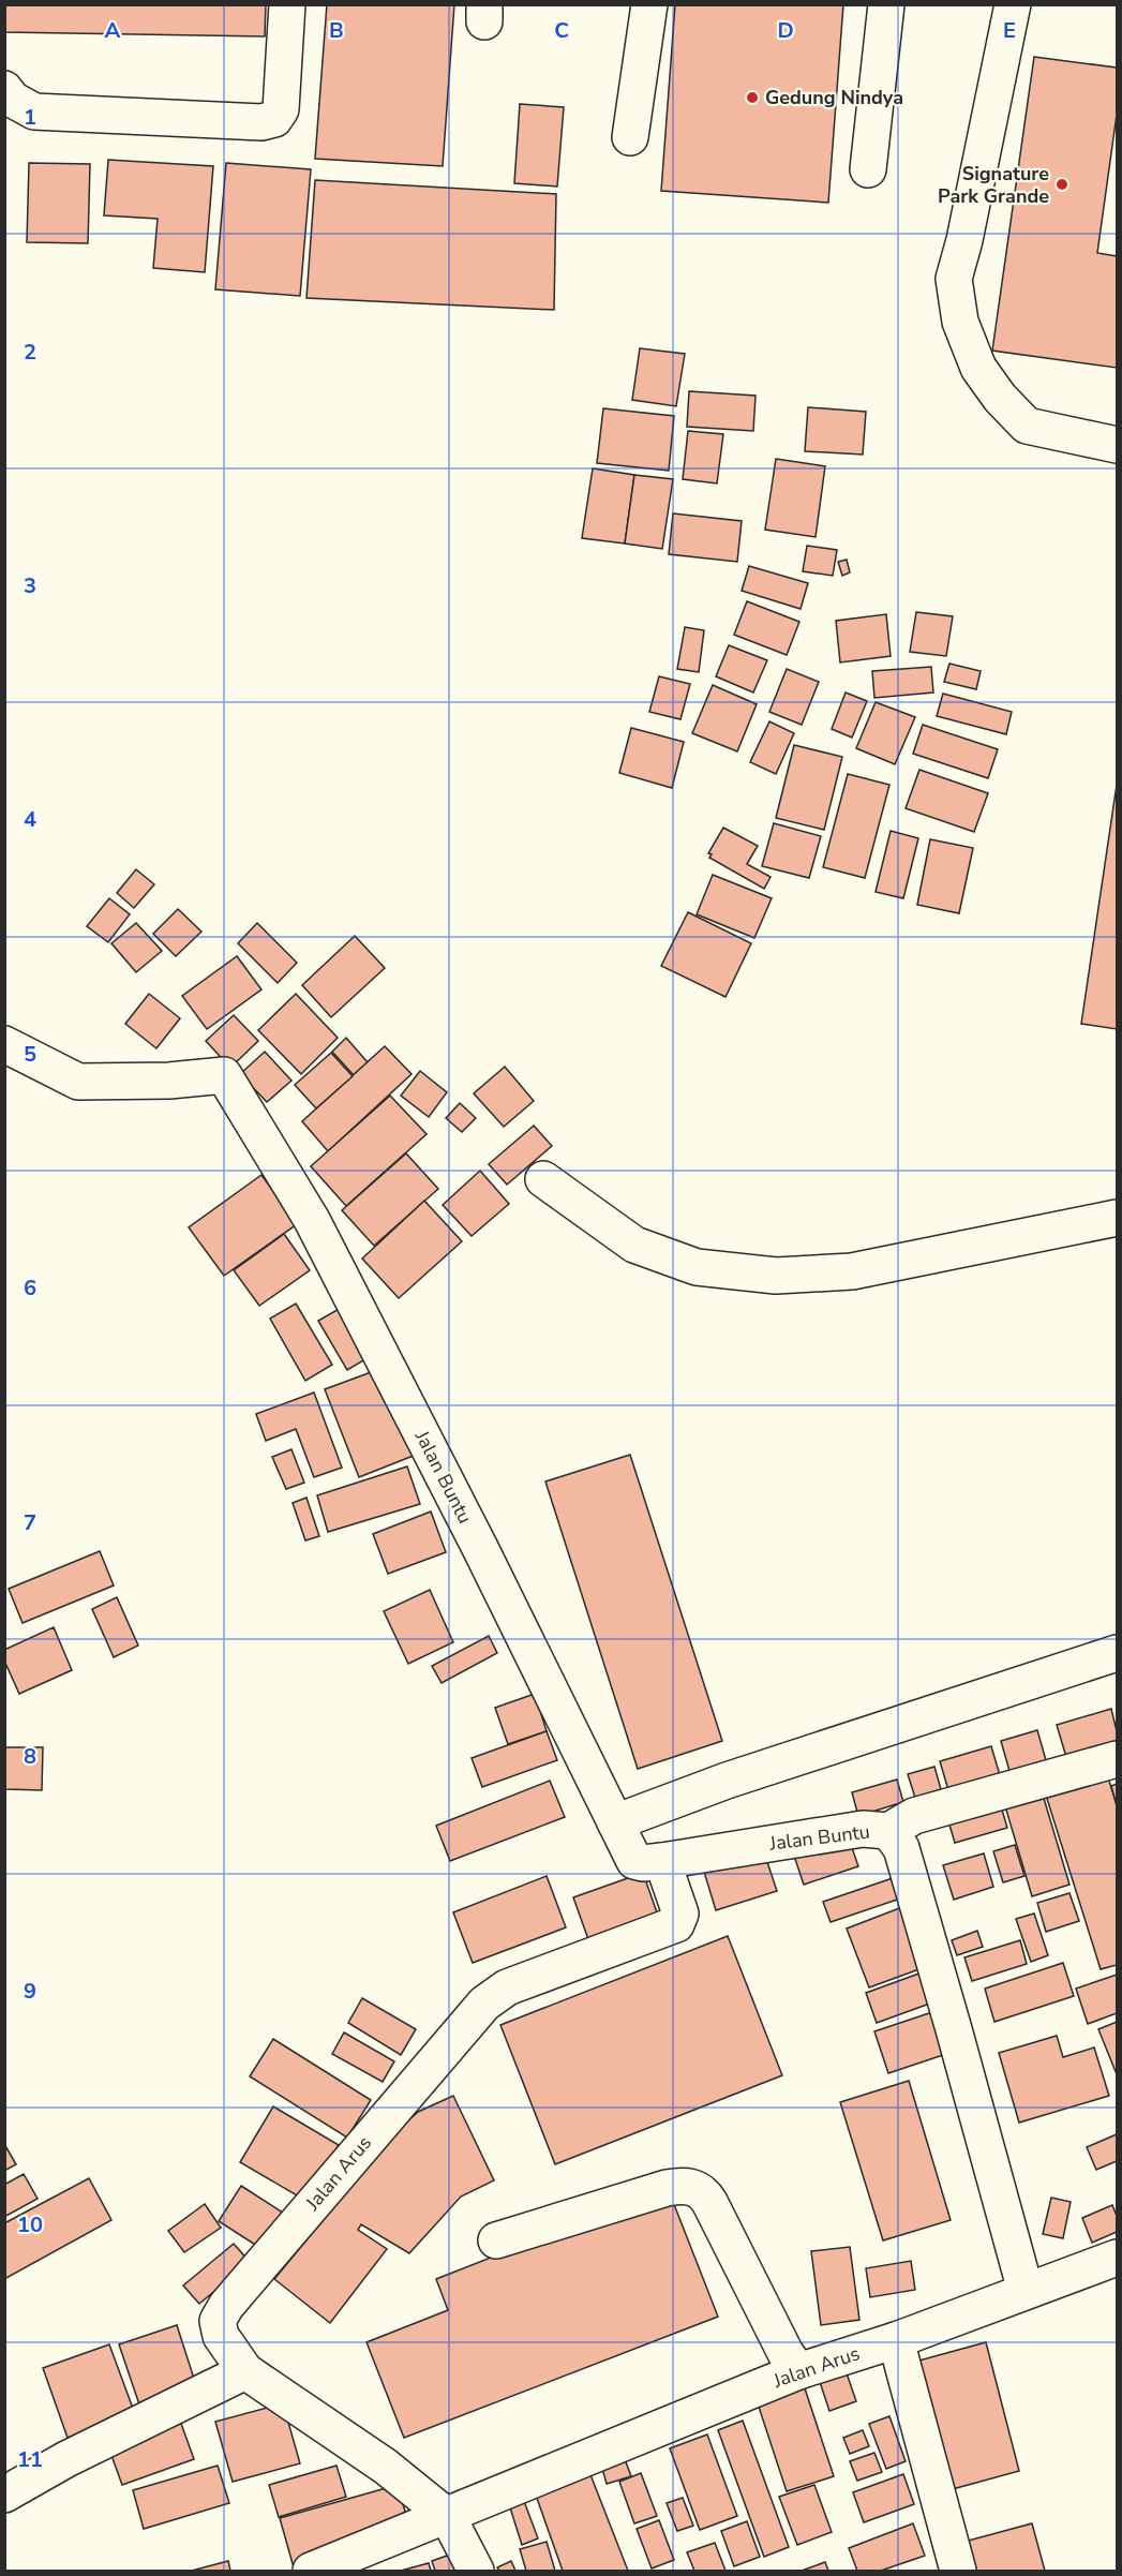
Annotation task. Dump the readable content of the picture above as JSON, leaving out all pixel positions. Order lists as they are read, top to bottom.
{
  "streets": {
    "street": ["Jalan Buntu", "Jalan Arus"]
  },
  "crossings": [
    ["Jalan Buntu", "Jalan Arus"]
  ],
  "places": ["Gedung Nindya", "Signature Park Grande"],
  "grid": {
    "columns": [
      "A",
      "B",
      "C",
      "D",
      "E"
    ],
    "rows": [
      "1",
      "2",
      "3",
      "4",
      "5",
      "6",
      "7",
      "8",
      "9",
      "10",
      "11"
    ]
  }
}
